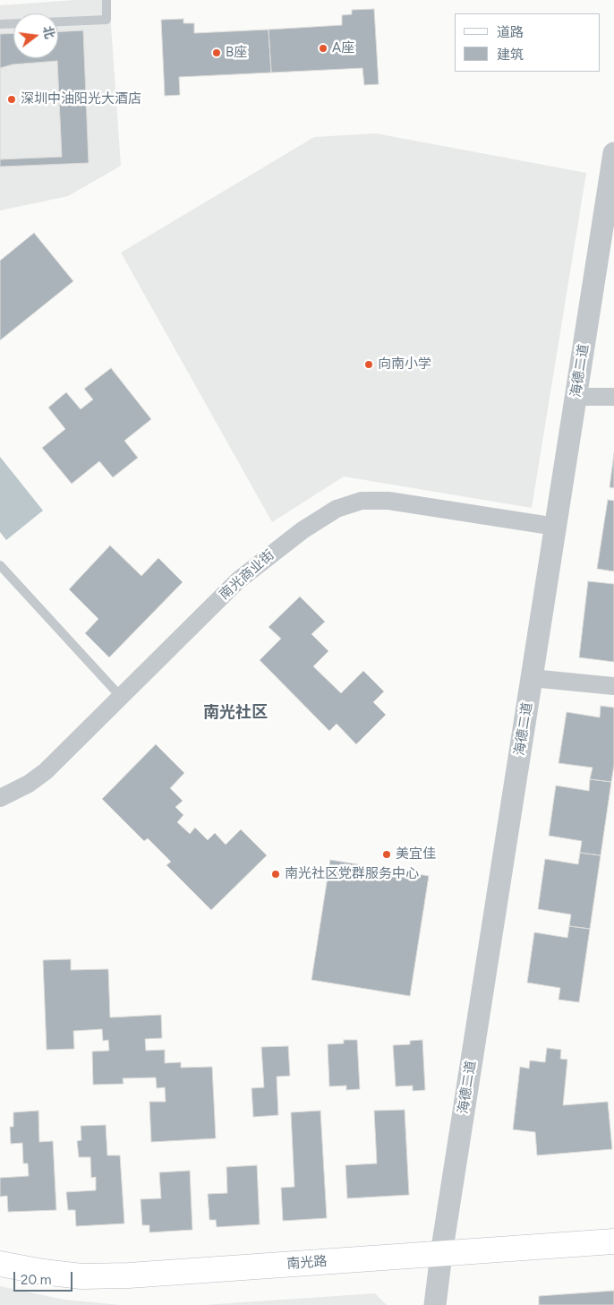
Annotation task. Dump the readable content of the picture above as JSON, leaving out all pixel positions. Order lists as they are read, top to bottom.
{
  "streets": {
    "main road": ["南光路"],
    "street": ["海德二道", "南光商业街"]
  },
  "crossings": [
    ["海德二道", "南光商业街"],
    ["海德二道", "南光路"]
  ],
  "districts": ["南光社区"],
  "places": [
    "A座",
    "B座",
    "深圳中油阳光大酒店",
    "向南小学",
    "美宜佳",
    "南光社区党群服务中心"
  ],
  "legend": ["道路", "建筑"],
  "scale_bar": "20 m",
  "north": "right"
}
